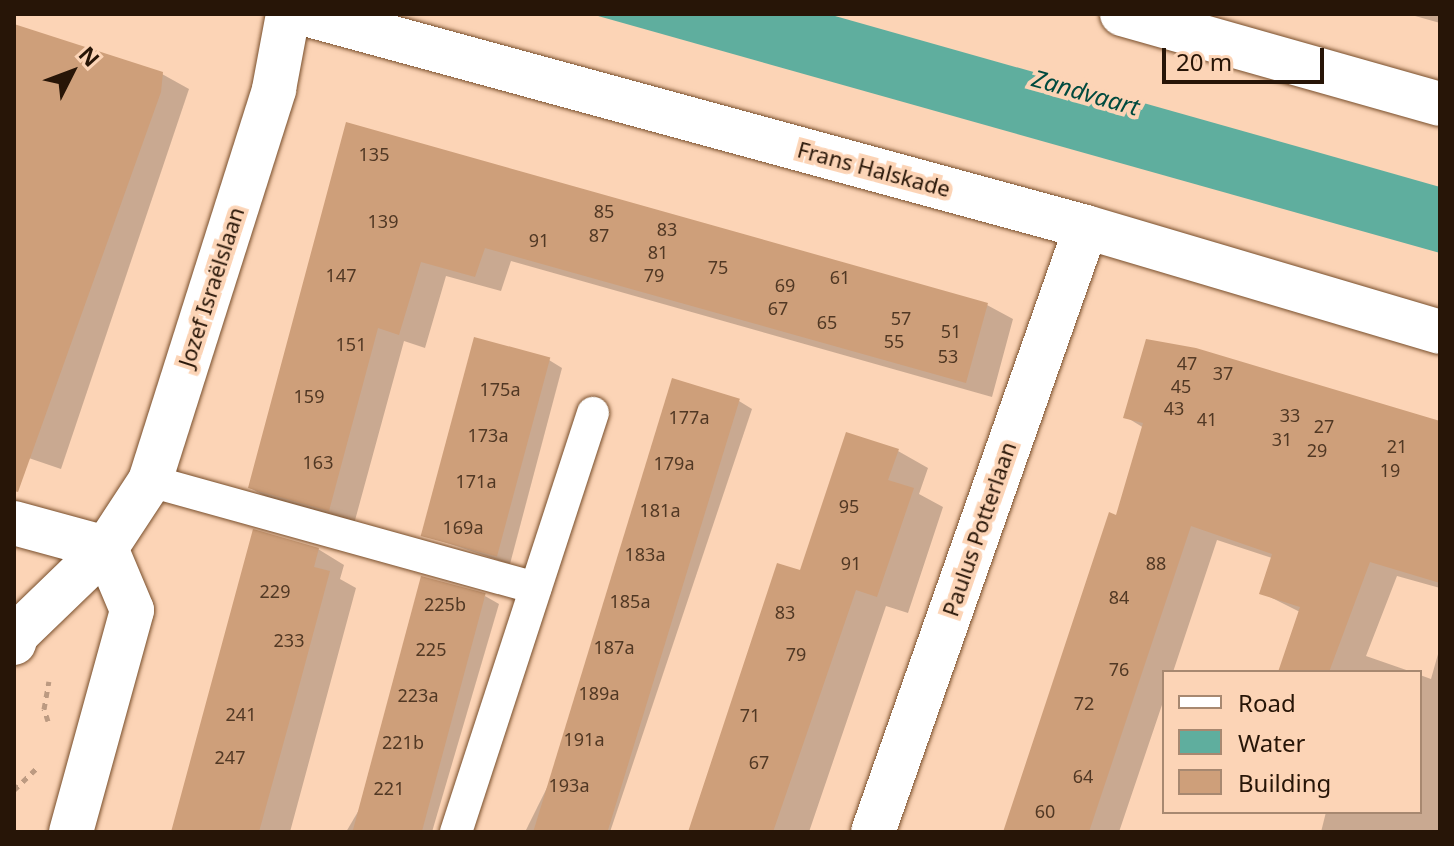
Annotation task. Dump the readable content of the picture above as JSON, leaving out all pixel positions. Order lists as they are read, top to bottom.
{
  "streets": {
    "street": ["Frans Halskade", "Jozef Israëlslaan", "Paulus Potterlaan"]
  },
  "crossings": [
    ["Frans Halskade", "Paulus Potterlaan"]
  ],
  "water": ["Zandvaart"],
  "house_numbers": [
    "135",
    "85",
    "139",
    "83",
    "87",
    "91",
    "81",
    "75",
    "147",
    "79",
    "61",
    "69",
    "67",
    "57",
    "65",
    "51",
    "55",
    "151",
    "53",
    "47",
    "37",
    "45",
    "175a",
    "159",
    "43",
    "33",
    "177a",
    "41",
    "27",
    "173a",
    "31",
    "21",
    "29",
    "163",
    "179a",
    "19",
    "171a",
    "95",
    "181a",
    "169a",
    "183a",
    "91",
    "88",
    "229",
    "84",
    "185a",
    "225b",
    "83",
    "233",
    "187a",
    "225",
    "79",
    "76",
    "189a",
    "223a",
    "72",
    "241",
    "71",
    "191a",
    "221b",
    "247",
    "67",
    "64",
    "193a",
    "221",
    "60"
  ],
  "legend": ["Road", "Water", "Building"],
  "scale_bar": "20 m",
  "north": "top right"
}
